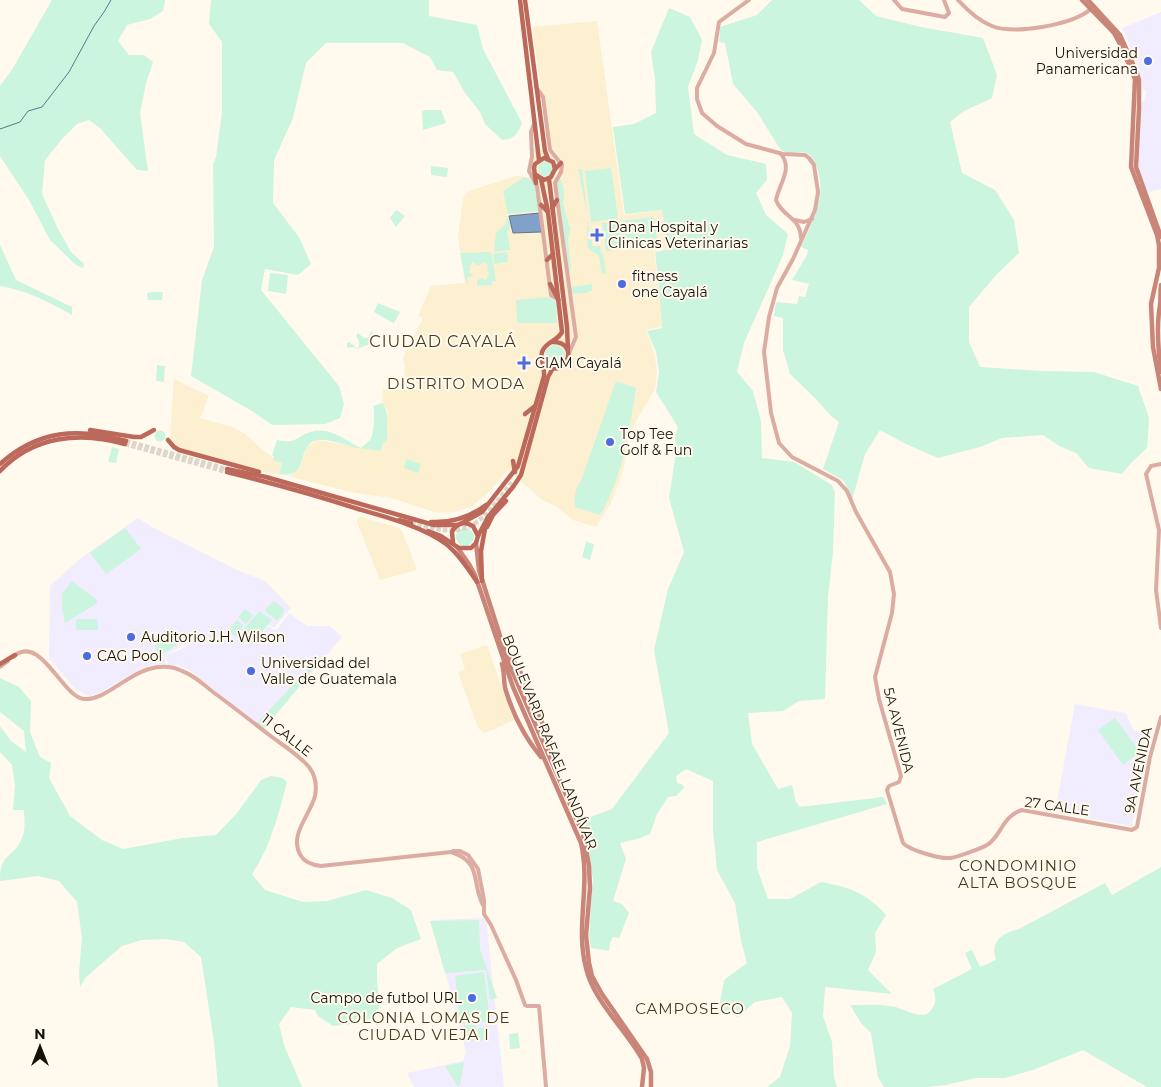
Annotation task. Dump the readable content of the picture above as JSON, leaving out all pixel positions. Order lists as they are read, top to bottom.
{
  "streets": {
    "main road": ["BOULEVARD RAFAEL LANDÍVAR"],
    "street": [
      "5A AVENIDA",
      "11 CALLE",
      "9A AVENIDA",
      "27 CALLE"
    ]
  },
  "crossings": [
    ["5A AVENIDA", "27 CALLE"],
    ["9A AVENIDA", "27 CALLE"]
  ],
  "districts": [
    "CIUDAD CAYALÁ",
    "DISTRITO MODA",
    "CONDOMINIO ALTA BOSQUE",
    "CAMPOSECO",
    "COLONIA LOMAS DE CIUDAD VIEJA I"
  ],
  "places": {
    "other": [
      "Universidad Panamericana",
      "fitness one Cayalá",
      "Top Tee Golf & Fun",
      "Auditorio J.H. Wilson",
      "CAG Pool",
      "Universidad del Valle de Guatemala",
      "Campo de futbol URL"
    ],
    "health": ["Dana Hospital y Clinicas Veterinarias", "CIAM Cayalá"]
  },
  "north": "top"
}
